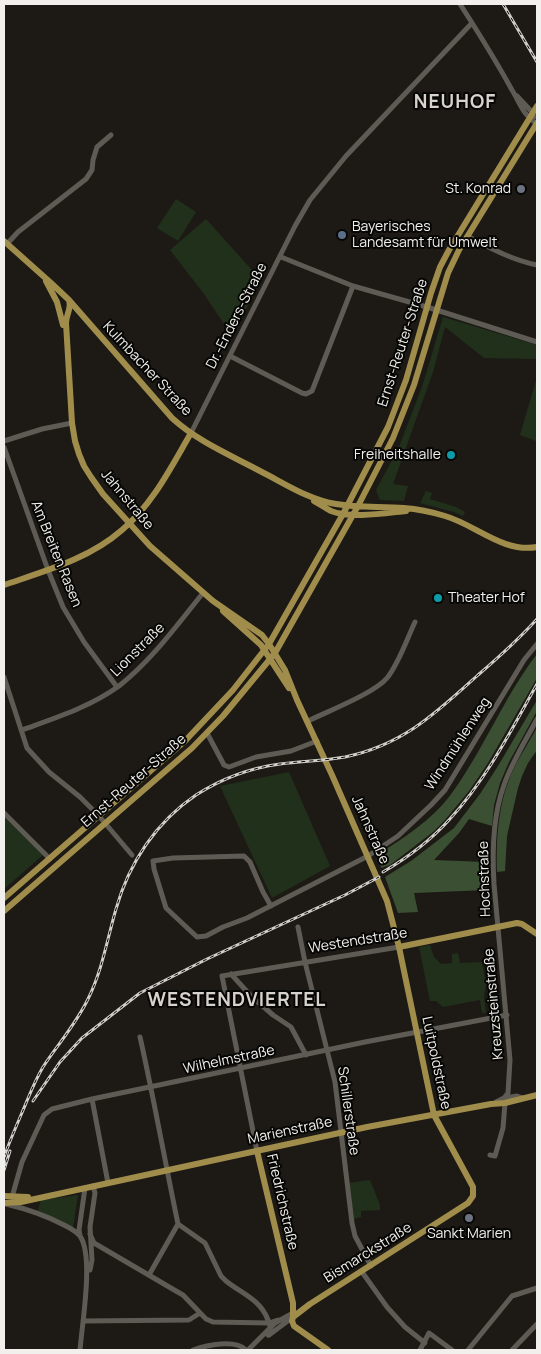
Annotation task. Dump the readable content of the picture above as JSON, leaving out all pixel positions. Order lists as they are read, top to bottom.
{
  "streets": {
    "main road": [
      "Dr.-Enders-Straße",
      "Ernst-Reuter-Straße",
      "Kulmbacher Straße",
      "Jahnstraße",
      "Westendstraße",
      "Luitpoldstraße",
      "Marienstraße",
      "Friedrichstraße",
      "Bismarckstraße"
    ],
    "street": [
      "Am Breiten Rasen",
      "Lionstraße",
      "Windmühlenweg",
      "Hochstraße",
      "Kreuzsteinstraße",
      "Wilhelmstraße",
      "Schillerstraße"
    ]
  },
  "crossings": [
    ["Dr.-Enders-Straße", "Kulmbacher Straße"],
    ["Dr.-Enders-Straße", "Jahnstraße"],
    ["Dr.-Enders-Straße", "Am Breiten Rasen"],
    ["Ernst-Reuter-Straße", "Kulmbacher Straße"],
    ["Ernst-Reuter-Straße", "Jahnstraße"],
    ["Kulmbacher Straße", "Jahnstraße"],
    ["Jahnstraße", "Lionstraße"],
    ["Jahnstraße", "Windmühlenweg"],
    ["Jahnstraße", "Westendstraße"],
    ["Jahnstraße", "Luitpoldstraße"],
    ["Am Breiten Rasen", "Lionstraße"],
    ["Hochstraße", "Westendstraße"],
    ["Hochstraße", "Kreuzsteinstraße"],
    ["Westendstraße", "Kreuzsteinstraße"],
    ["Westendstraße", "Luitpoldstraße"],
    ["Westendstraße", "Schillerstraße"],
    ["Westendstraße", "Friedrichstraße"],
    ["Kreuzsteinstraße", "Wilhelmstraße"],
    ["Kreuzsteinstraße", "Marienstraße"],
    ["Wilhelmstraße", "Luitpoldstraße"],
    ["Wilhelmstraße", "Schillerstraße"],
    ["Wilhelmstraße", "Marienstraße"],
    ["Wilhelmstraße", "Friedrichstraße"],
    ["Luitpoldstraße", "Marienstraße"],
    ["Luitpoldstraße", "Bismarckstraße"],
    ["Schillerstraße", "Marienstraße"],
    ["Schillerstraße", "Bismarckstraße"],
    ["Marienstraße", "Friedrichstraße"],
    ["Friedrichstraße", "Bismarckstraße"]
  ],
  "districts": ["NEUHOF", "WESTENDVIERTEL"],
  "places": [
    "St. Konrad",
    "Bayerisches Landesamt für Umwelt",
    "Freiheitshalle",
    "Theater Hof",
    "Sankt Marien"
  ]
}
